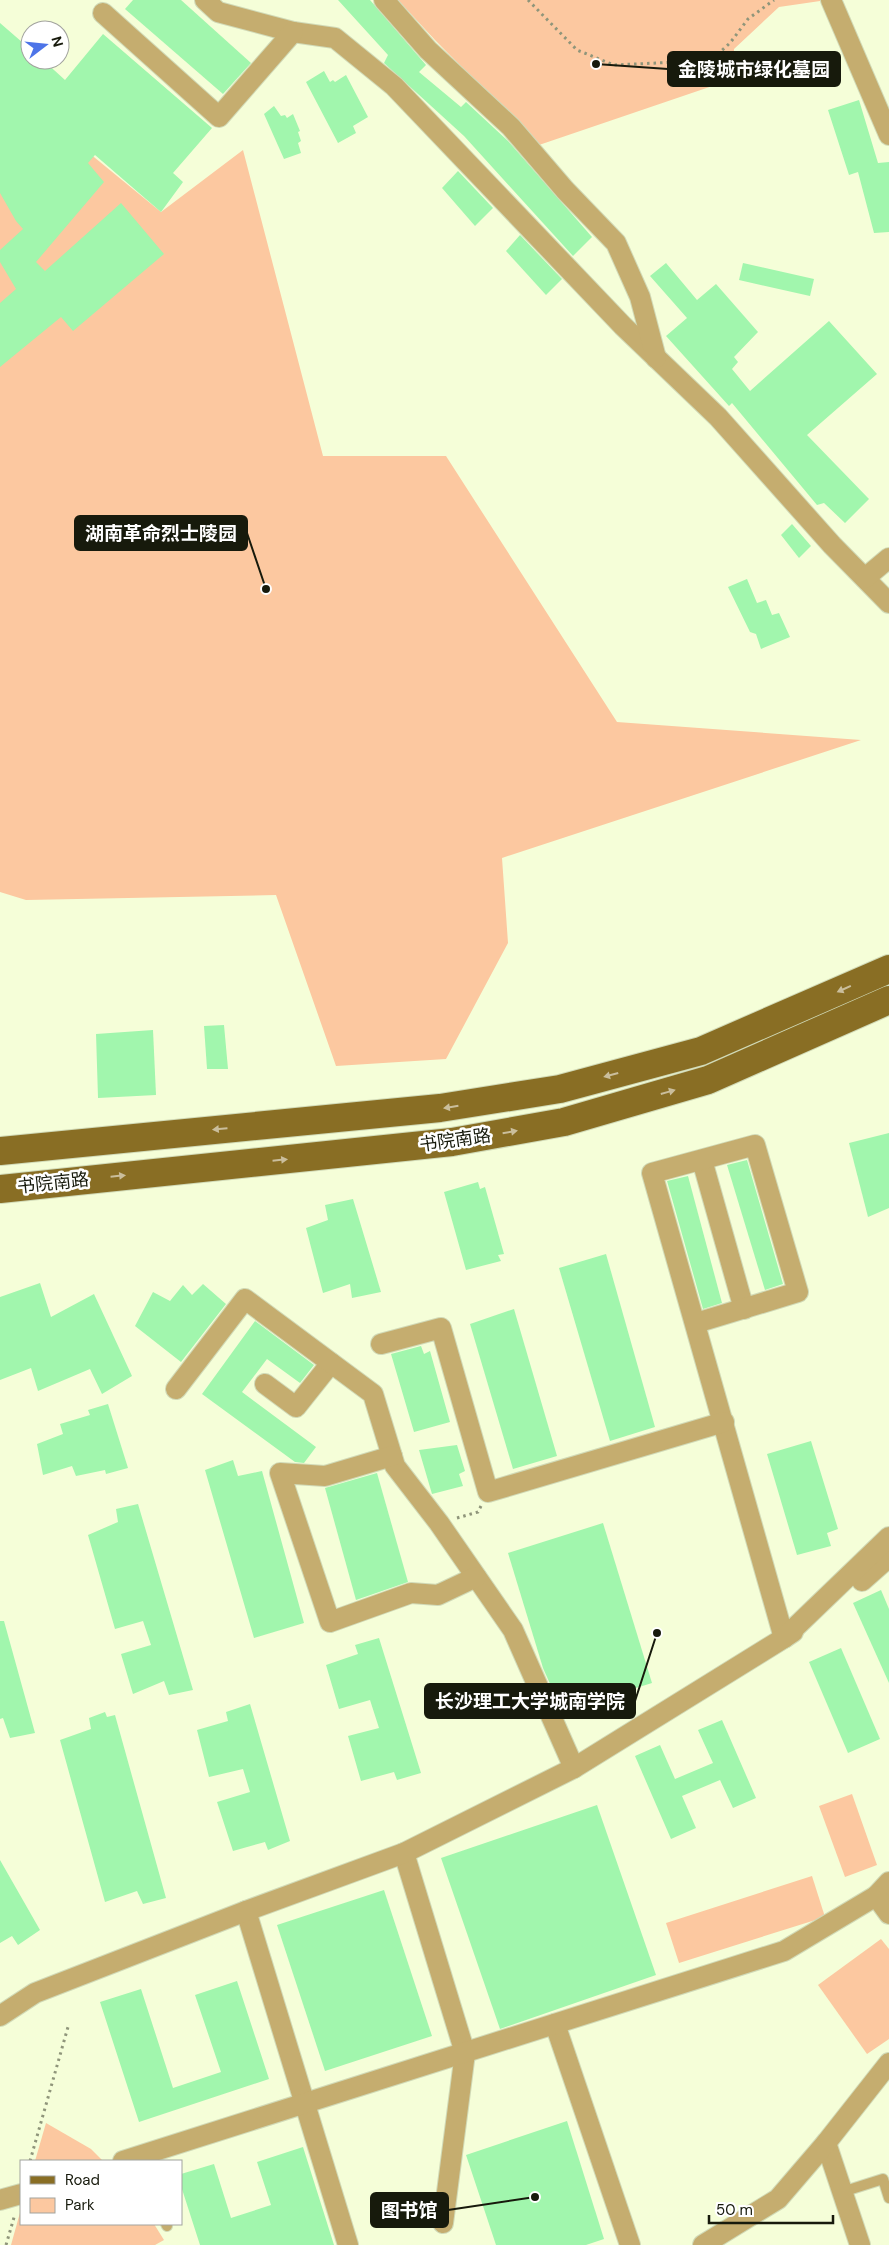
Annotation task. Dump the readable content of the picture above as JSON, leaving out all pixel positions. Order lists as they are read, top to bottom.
{
  "streets": {
    "main road": ["书院南路"]
  },
  "places": [
    "金陵城市绿化墓园",
    "湖南革命烈士陵园",
    "长沙理工大学城南学院",
    "图书馆"
  ],
  "legend": ["Road", "Park"],
  "scale_bar": "50 m",
  "north": "right"
}
